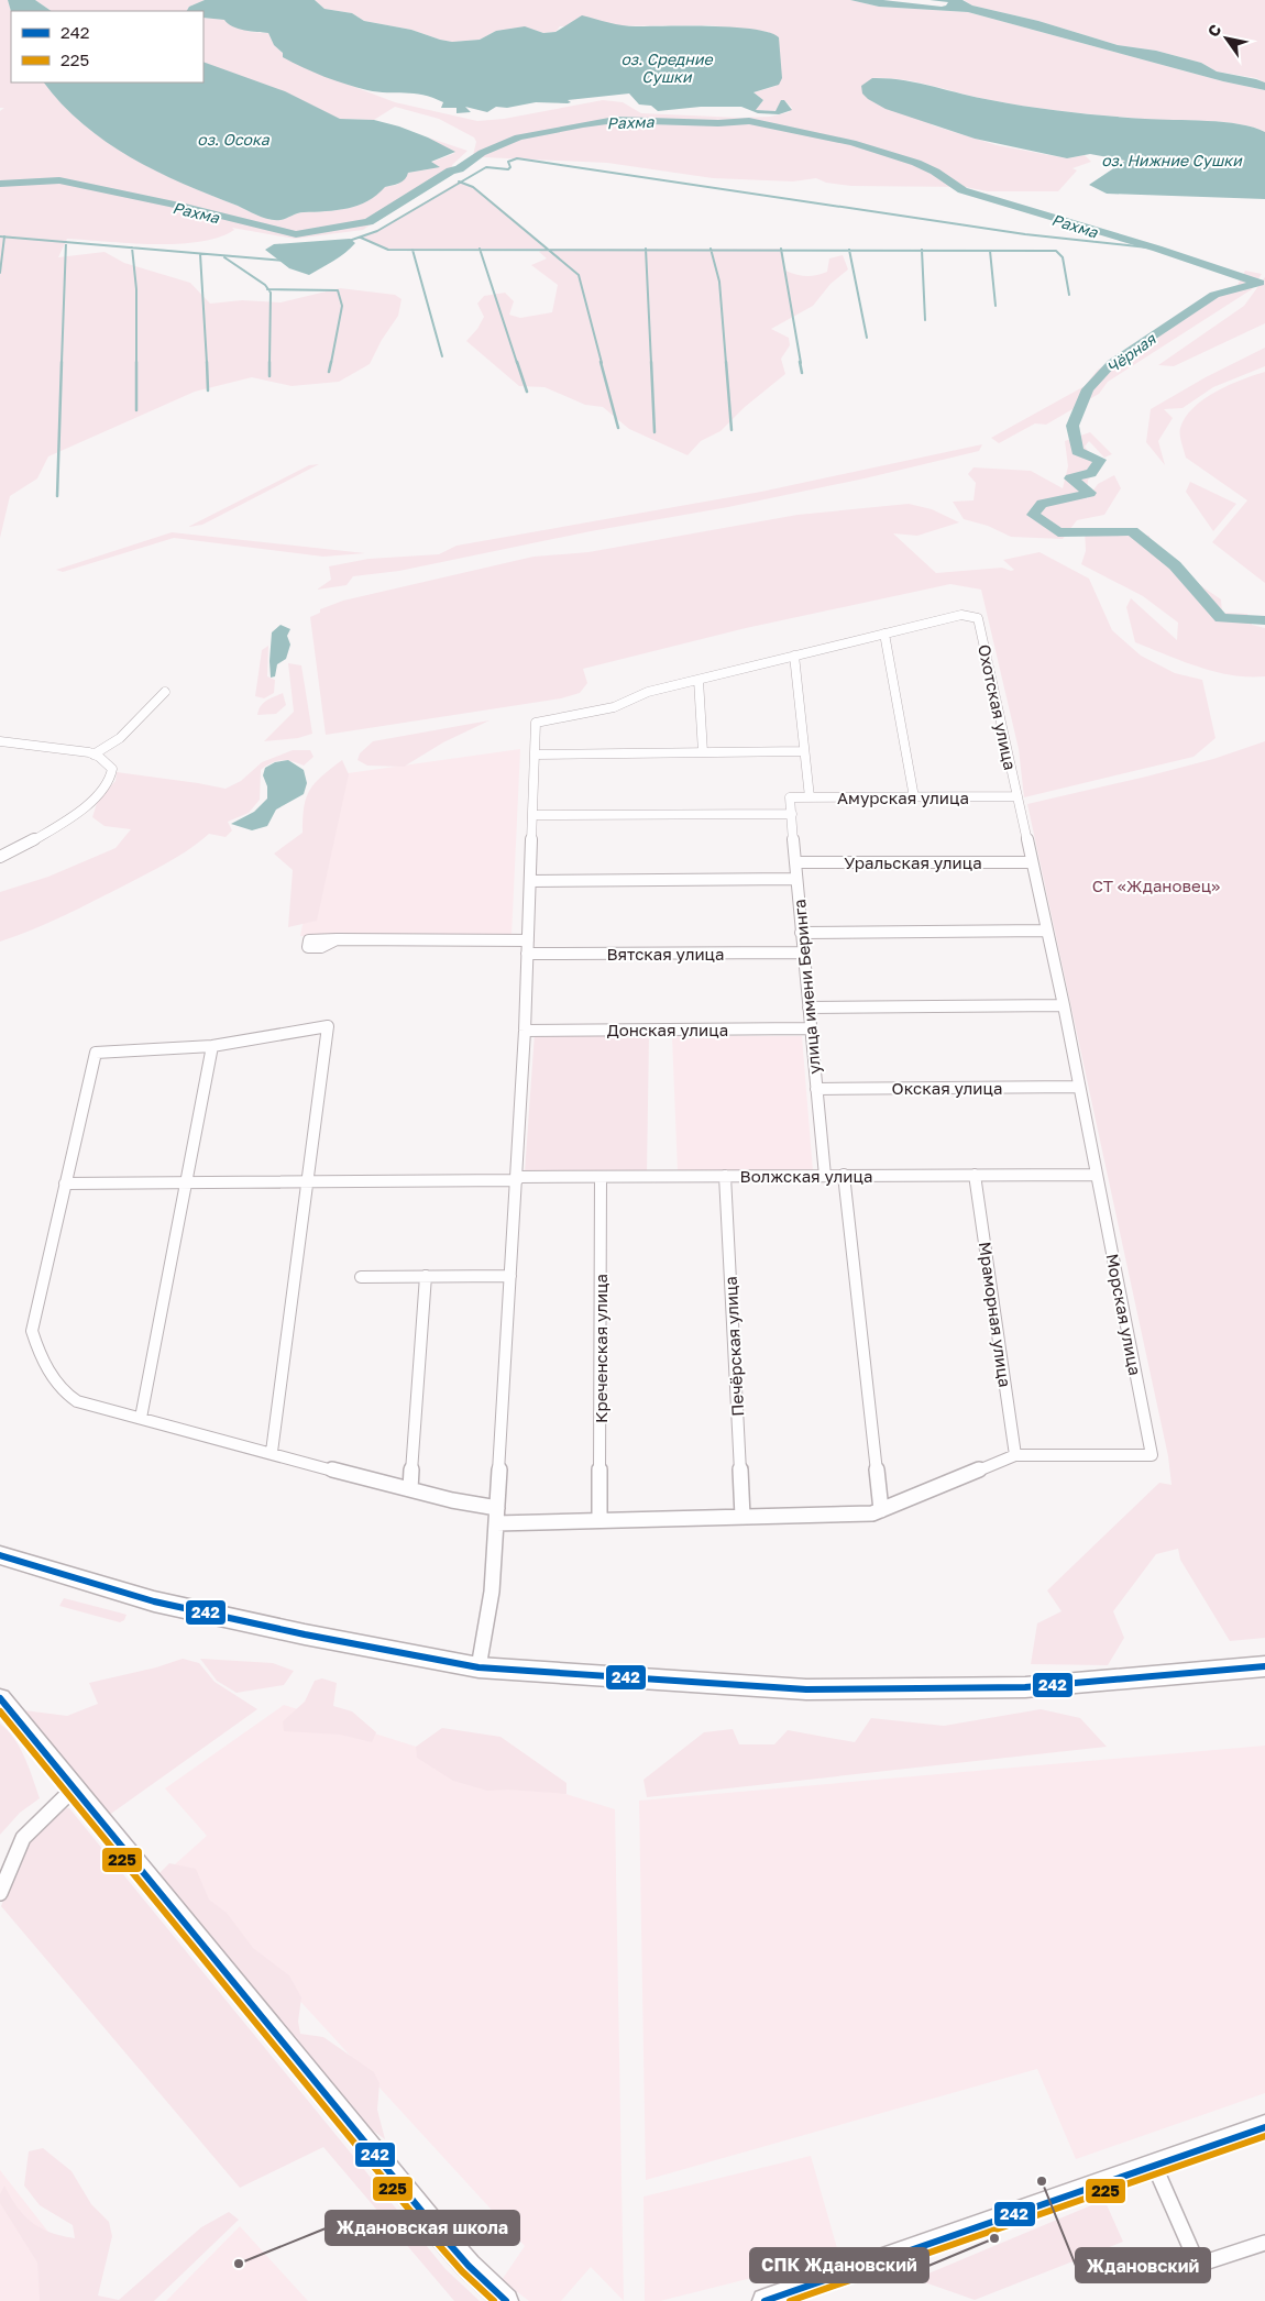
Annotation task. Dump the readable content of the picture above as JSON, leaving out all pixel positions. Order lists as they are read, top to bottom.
{
  "streets": {
    "street": [
      "Охотская улица",
      "Амурская улица",
      "Уральская улица",
      "Вятская улица",
      "улица имени Беринга",
      "Донская улица",
      "Окская улица",
      "Волжская улица",
      "Мраморная улица",
      "Морская улица",
      "Печёрская улица",
      "Креченская улица"
    ]
  },
  "crossings": [
    ["Охотская улица", "Амурская улица"],
    ["Охотская улица", "Уральская улица"],
    ["Охотская улица", "Морская улица"],
    ["Амурская улица", "улица имени Беринга"],
    ["Уральская улица", "улица имени Беринга"],
    ["Вятская улица", "улица имени Беринга"],
    ["улица имени Беринга", "Донская улица"],
    ["улица имени Беринга", "Окская улица"],
    ["улица имени Беринга", "Волжская улица"],
    ["Окская улица", "Морская улица"],
    ["Волжская улица", "Мраморная улица"],
    ["Волжская улица", "Морская улица"],
    ["Волжская улица", "Печёрская улица"],
    ["Волжская улица", "Креченская улица"],
    ["Мраморная улица", "Морская улица"]
  ],
  "water": [
    "оз. Средние Сушки",
    "Рахма",
    "оз. Осока",
    "оз. Нижние Сушки",
    "Чёрная"
  ],
  "parks": ["СТ «Ждановец»"],
  "places": ["Ждановский", "СПК Ждановский", "Ждановская школа"],
  "lines": ["transit line 242", "transit line 225"],
  "legend": ["242", "225"],
  "north": "top left"
}
